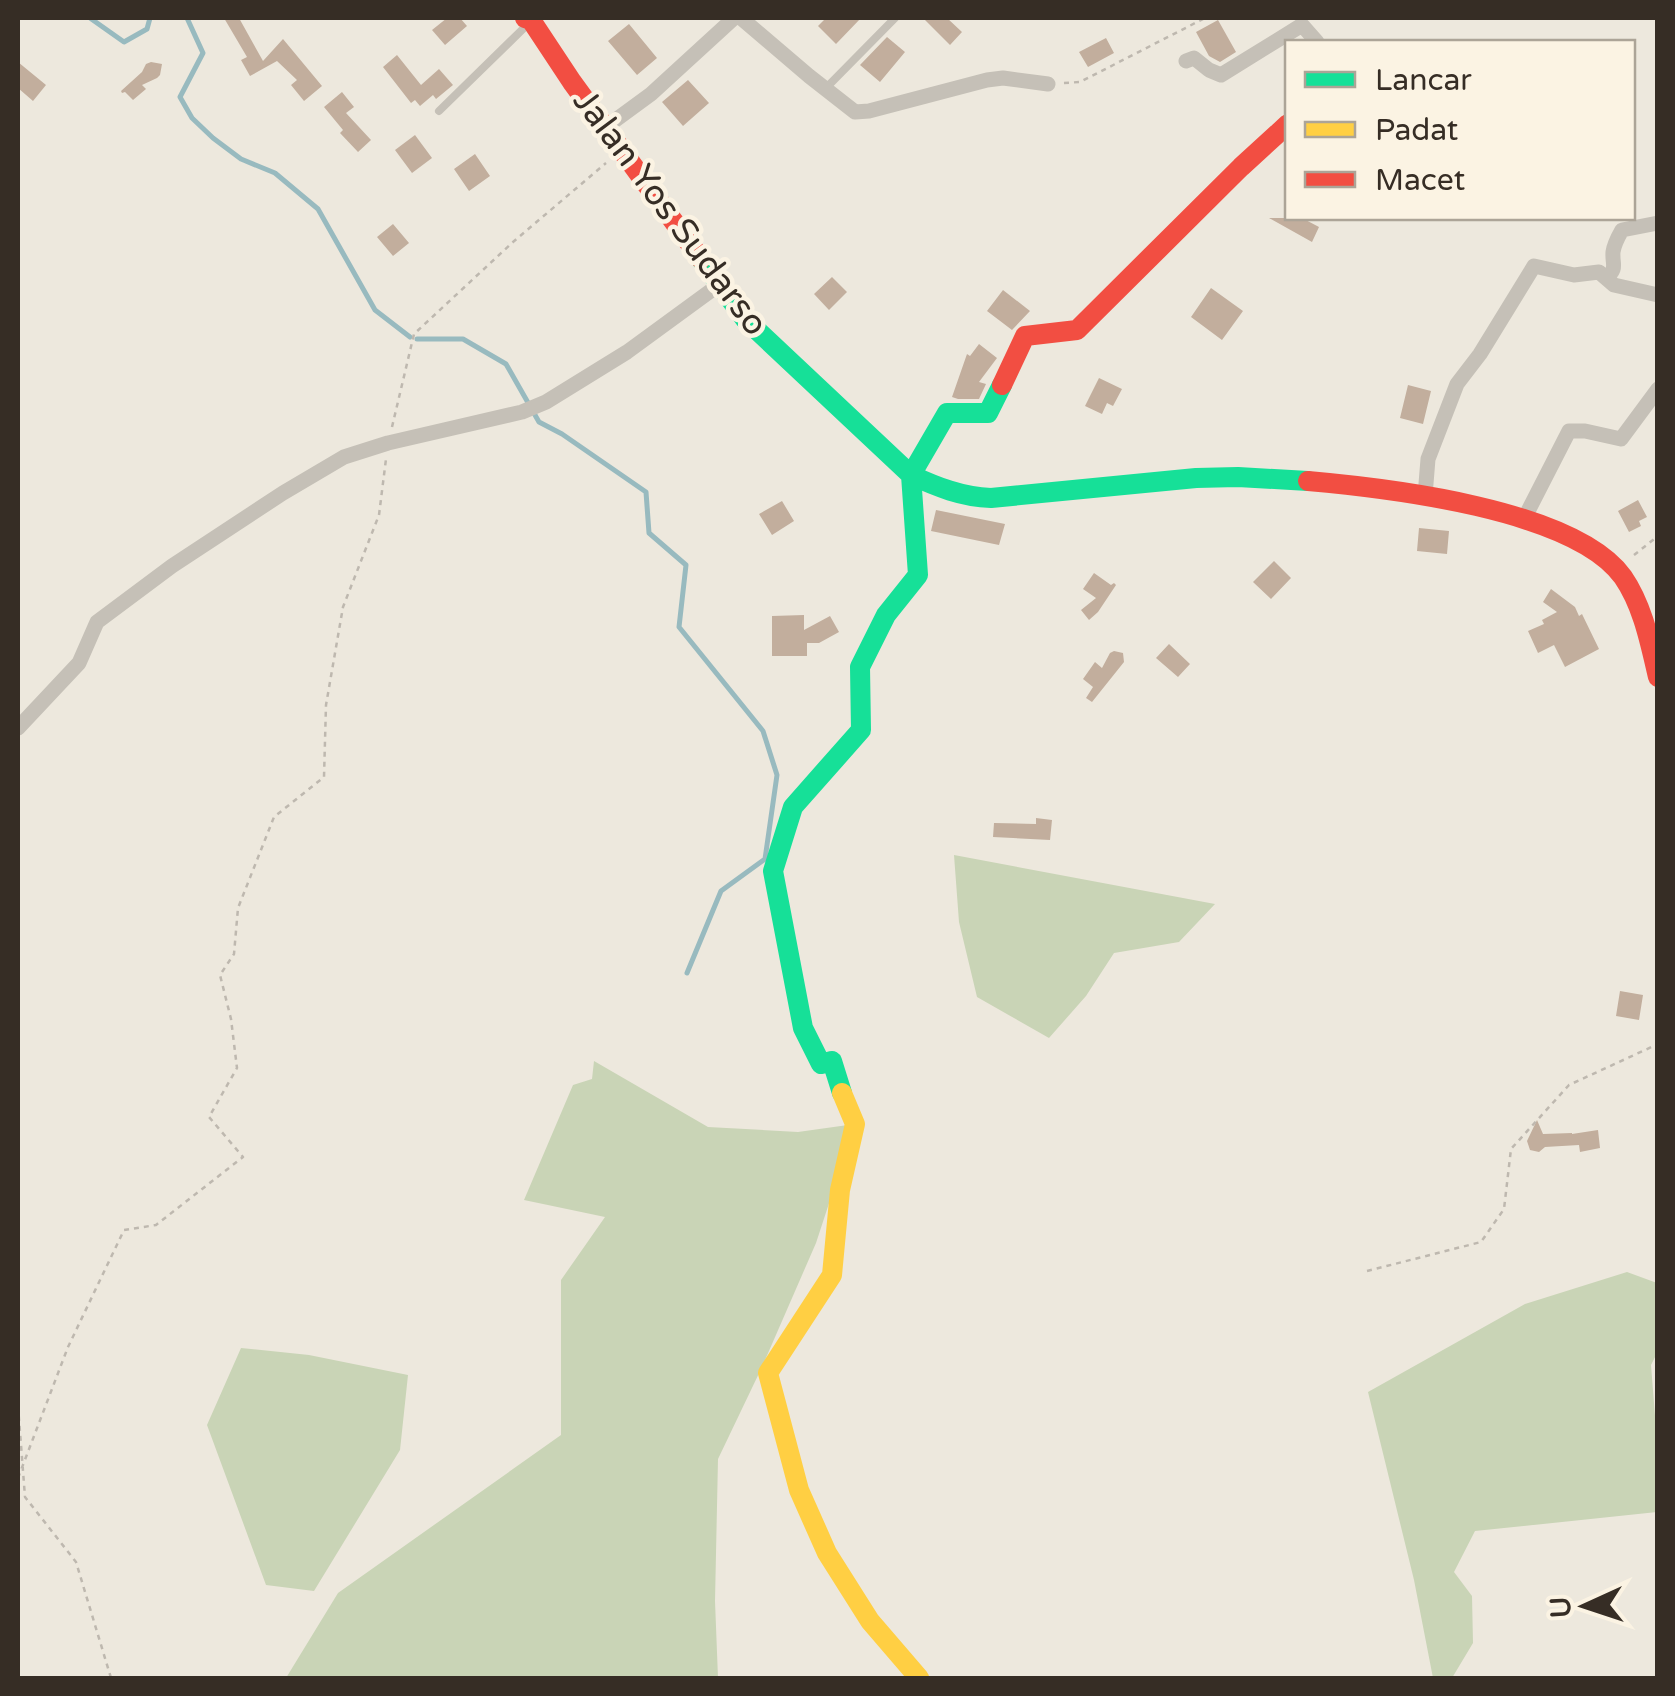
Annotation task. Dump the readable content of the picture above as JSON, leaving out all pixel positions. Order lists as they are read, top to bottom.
{
  "streets": {
    "street": ["Jalan Yos Sudarso"]
  },
  "legend": ["Lancar", "Padat", "Macet"],
  "north": "left"
}
